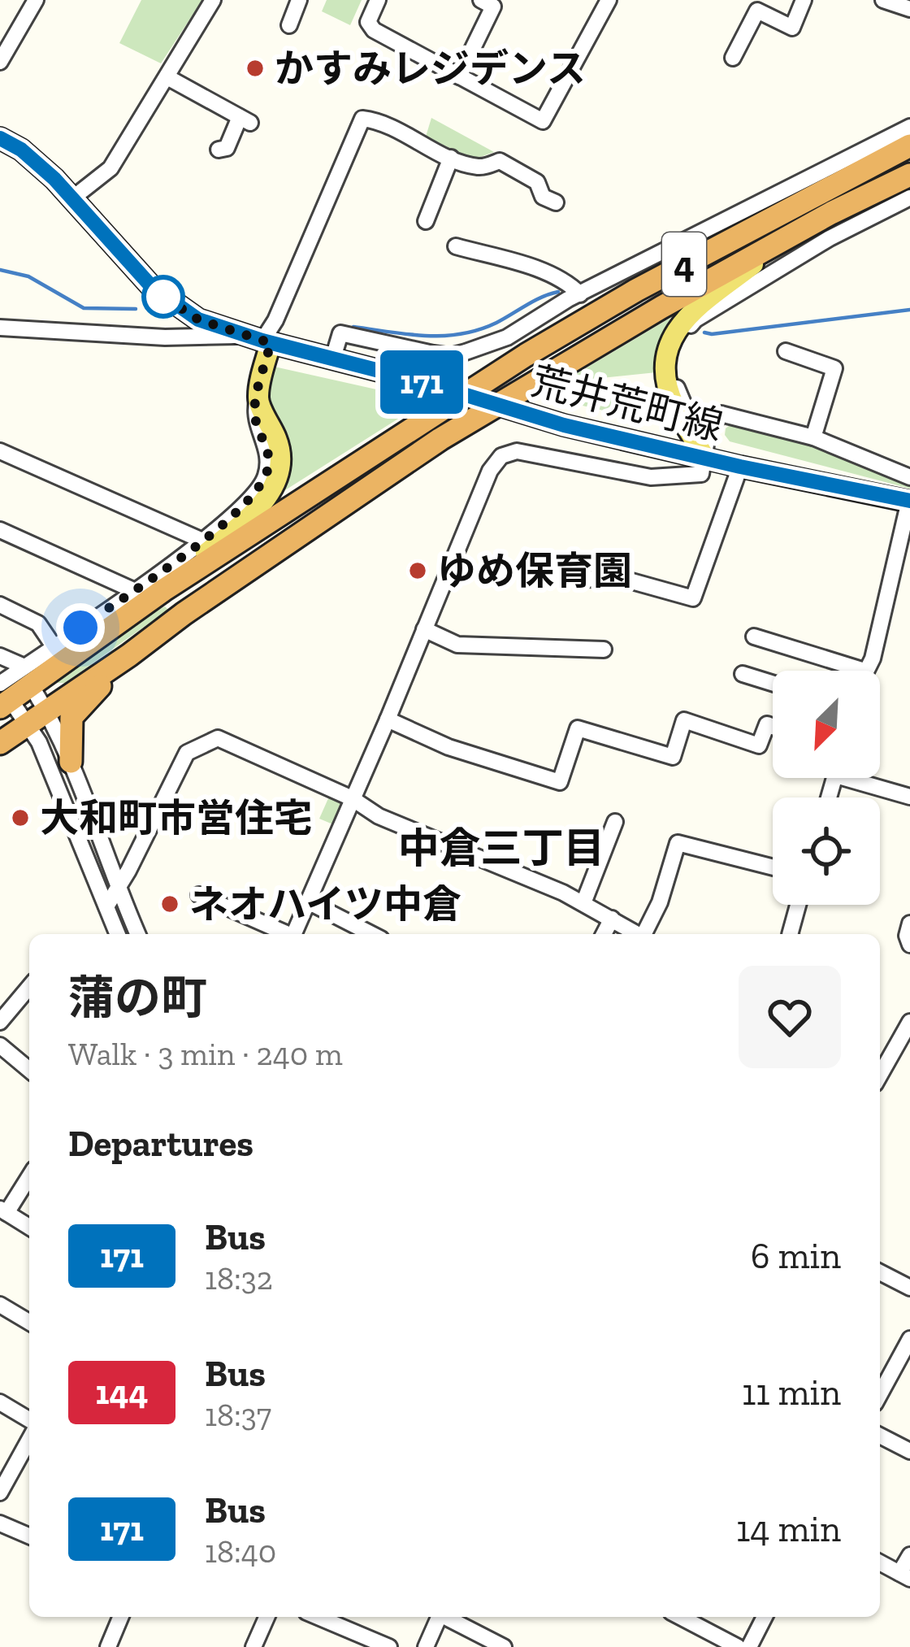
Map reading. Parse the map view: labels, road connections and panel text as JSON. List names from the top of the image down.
{
  "streets": {
    "highway": ["4"],
    "main road": ["荒井荒町線"]
  },
  "crossings": [
    ["4", "荒井荒町線"]
  ],
  "districts": ["中倉三丁目"],
  "places": [
    "かすみレジデンス",
    "ゆめ保育園",
    "大和町市営住宅",
    "ネオハイツ中倉"
  ],
  "lines": ["bus line 171"],
  "north": "bottom left",
  "page": {
    "on_map": "171",
    "heading": [
      ["蒲の町", "Walk · 3 min · 240 m"],
      "Departures"
    ],
    "list": [
      {
        "mark": "171",
        "name": "Bus",
        "note": "18:32",
        "value": "6 min"
      },
      {
        "mark": "144",
        "name": "Bus",
        "note": "18:37",
        "value": "11 min"
      },
      {
        "mark": "171",
        "name": "Bus",
        "note": "18:40",
        "value": "14 min"
      }
    ]
  }
}
